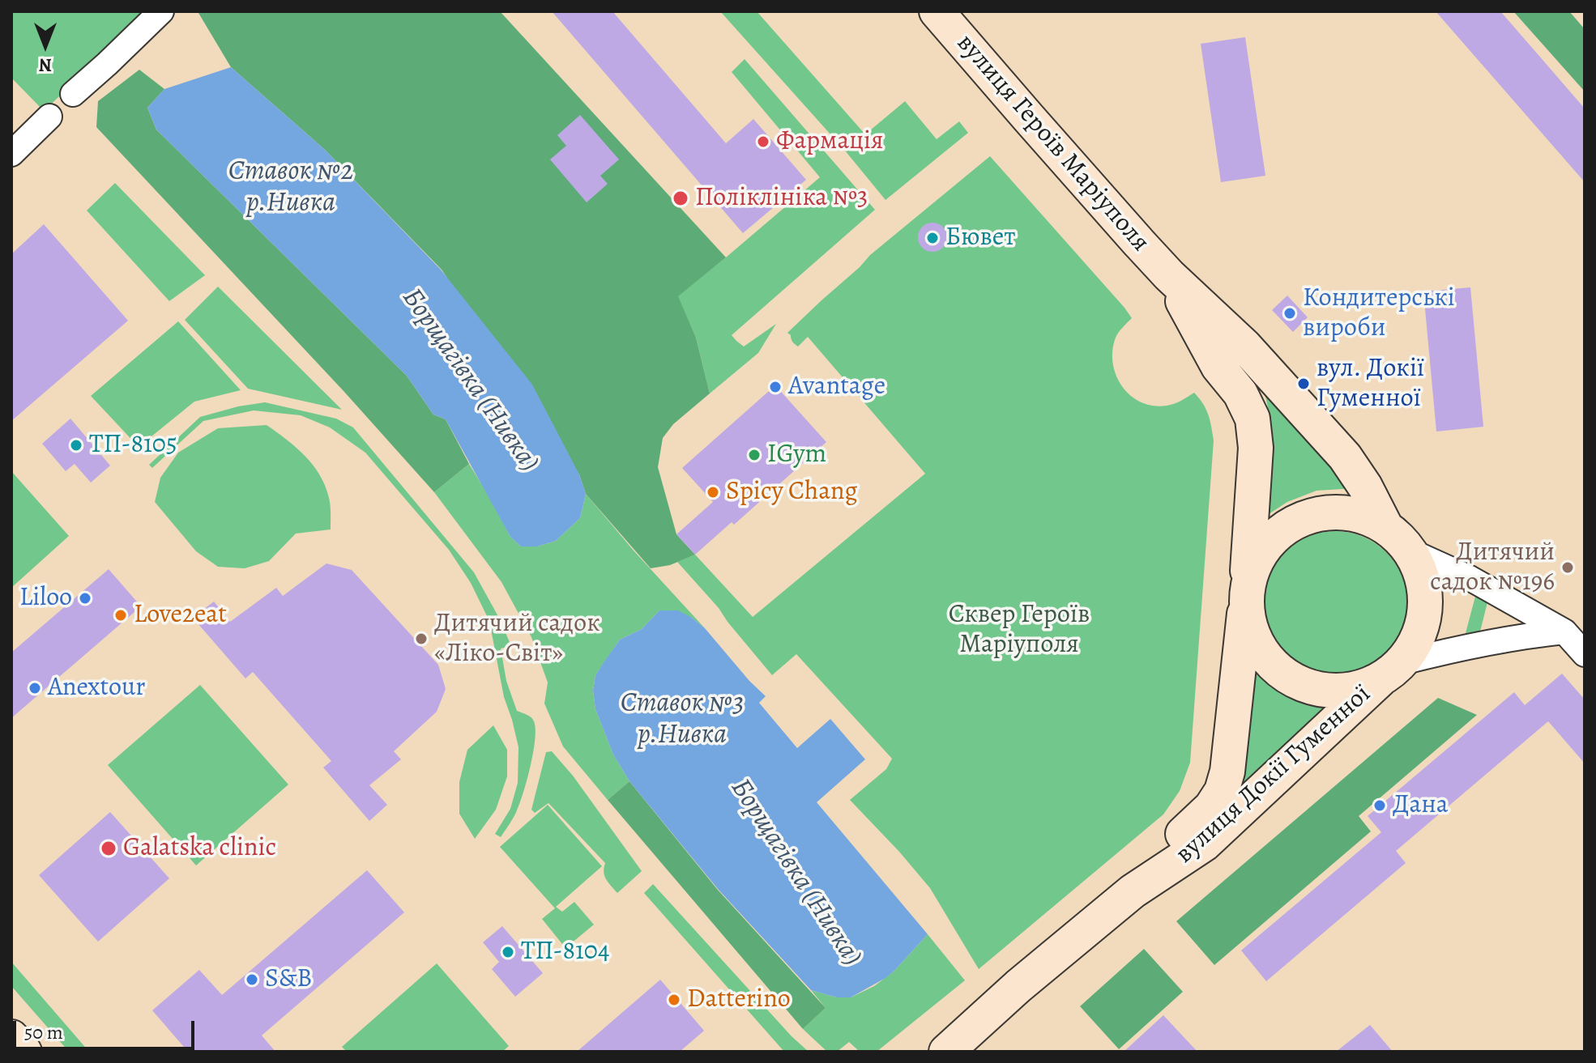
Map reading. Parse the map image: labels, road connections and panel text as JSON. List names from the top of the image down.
{
  "streets": {
    "street": ["вулиця Героїв Маріуполя", "вулиця Докії Гуменної"]
  },
  "crossings": [
    ["вулиця Героїв Маріуполя", "вулиця Докії Гуменної"]
  ],
  "water": ["Ставок №2 р.Нивка", "Борщагівка (Нивка)", "Ставок №3 р.Нивка"],
  "parks": ["Сквер Героїв Маріуполя"],
  "places": [
    "Фармація",
    "Поліклініка №3",
    "Бювет",
    "Кондитерські вироби",
    "вул. Докії Гуменної",
    "Avantage",
    "ТП-8105",
    "IGym",
    "Spicy Chang",
    "Дитячий садок №196",
    "Liloo",
    "Love2eat",
    "Дитячий садок «Ліко-Світ»",
    "Anextour",
    "Дана",
    "Galatska clinic",
    "ТП-8104",
    "S&B",
    "Datterino"
  ],
  "scale_bar": "50 m",
  "north": "bottom"
}
